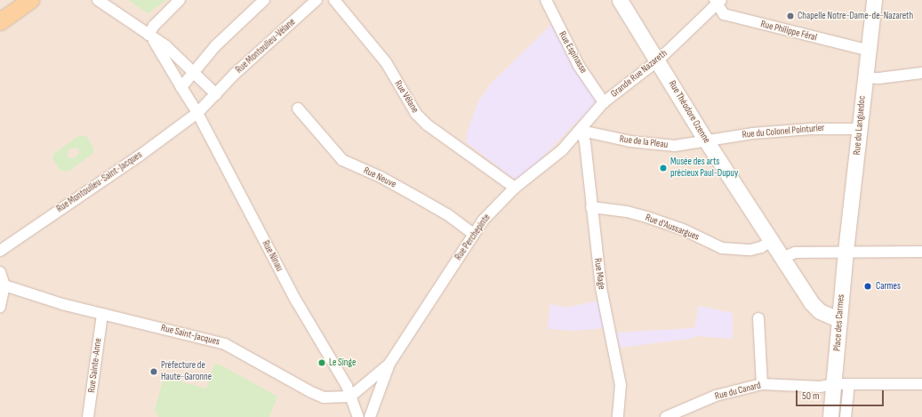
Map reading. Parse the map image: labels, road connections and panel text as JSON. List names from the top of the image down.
{
  "streets": {
    "street": [
      "Rue Philippe Féral",
      "Rue Montoulieu-Vélane",
      "Rue Espinasse",
      "Grande Rue Nazareth",
      "Rue Vélane",
      "Rue Théodore Ozenne",
      "Rue du Languedoc",
      "Rue du Colonel Pointurier",
      "Rue de la Pleau",
      "Rue Neuve",
      "Rue Montoulieu-Saint-Jacques",
      "Rue d'Aussargues",
      "Rue Perchepinte",
      "Rue Ninau",
      "Rue Mage",
      "Place des Carmes",
      "Rue Saint-Jacques",
      "Rue Sainte-Anne",
      "Rue du Canard"
    ]
  },
  "crossings": [
    ["Rue Philippe Féral", "Grande Rue Nazareth"],
    ["Rue Philippe Féral", "Rue du Languedoc"],
    ["Rue Montoulieu-Vélane", "Rue Montoulieu-Saint-Jacques"],
    ["Rue Montoulieu-Vélane", "Rue Ninau"],
    ["Rue Espinasse", "Grande Rue Nazareth"],
    ["Grande Rue Nazareth", "Rue Théodore Ozenne"],
    ["Grande Rue Nazareth", "Rue de la Pleau"],
    ["Grande Rue Nazareth", "Rue Perchepinte"],
    ["Grande Rue Nazareth", "Rue Mage"],
    ["Rue Vélane", "Rue Perchepinte"],
    ["Rue Théodore Ozenne", "Rue du Colonel Pointurier"],
    ["Rue Théodore Ozenne", "Rue de la Pleau"],
    ["Rue Théodore Ozenne", "Rue d'Aussargues"],
    ["Rue Théodore Ozenne", "Place des Carmes"],
    ["Rue du Languedoc", "Rue du Colonel Pointurier"],
    ["Rue du Languedoc", "Place des Carmes"],
    ["Rue du Colonel Pointurier", "Rue de la Pleau"],
    ["Rue de la Pleau", "Rue Mage"],
    ["Rue Neuve", "Rue Perchepinte"],
    ["Rue Montoulieu-Saint-Jacques", "Rue Ninau"],
    ["Rue d'Aussargues", "Rue Mage"],
    ["Rue Ninau", "Rue Saint-Jacques"],
    ["Place des Carmes", "Rue du Canard"],
    ["Rue Saint-Jacques", "Rue Sainte-Anne"]
  ],
  "places": [
    "Chapelle Notre-Dame-de-Nazareth",
    "Musée des arts précieux Paul-Dupuy",
    "Carmes",
    "Le Singe",
    "Préfecture de Haute-Garonne"
  ],
  "scale_bar": "50 m"
}
